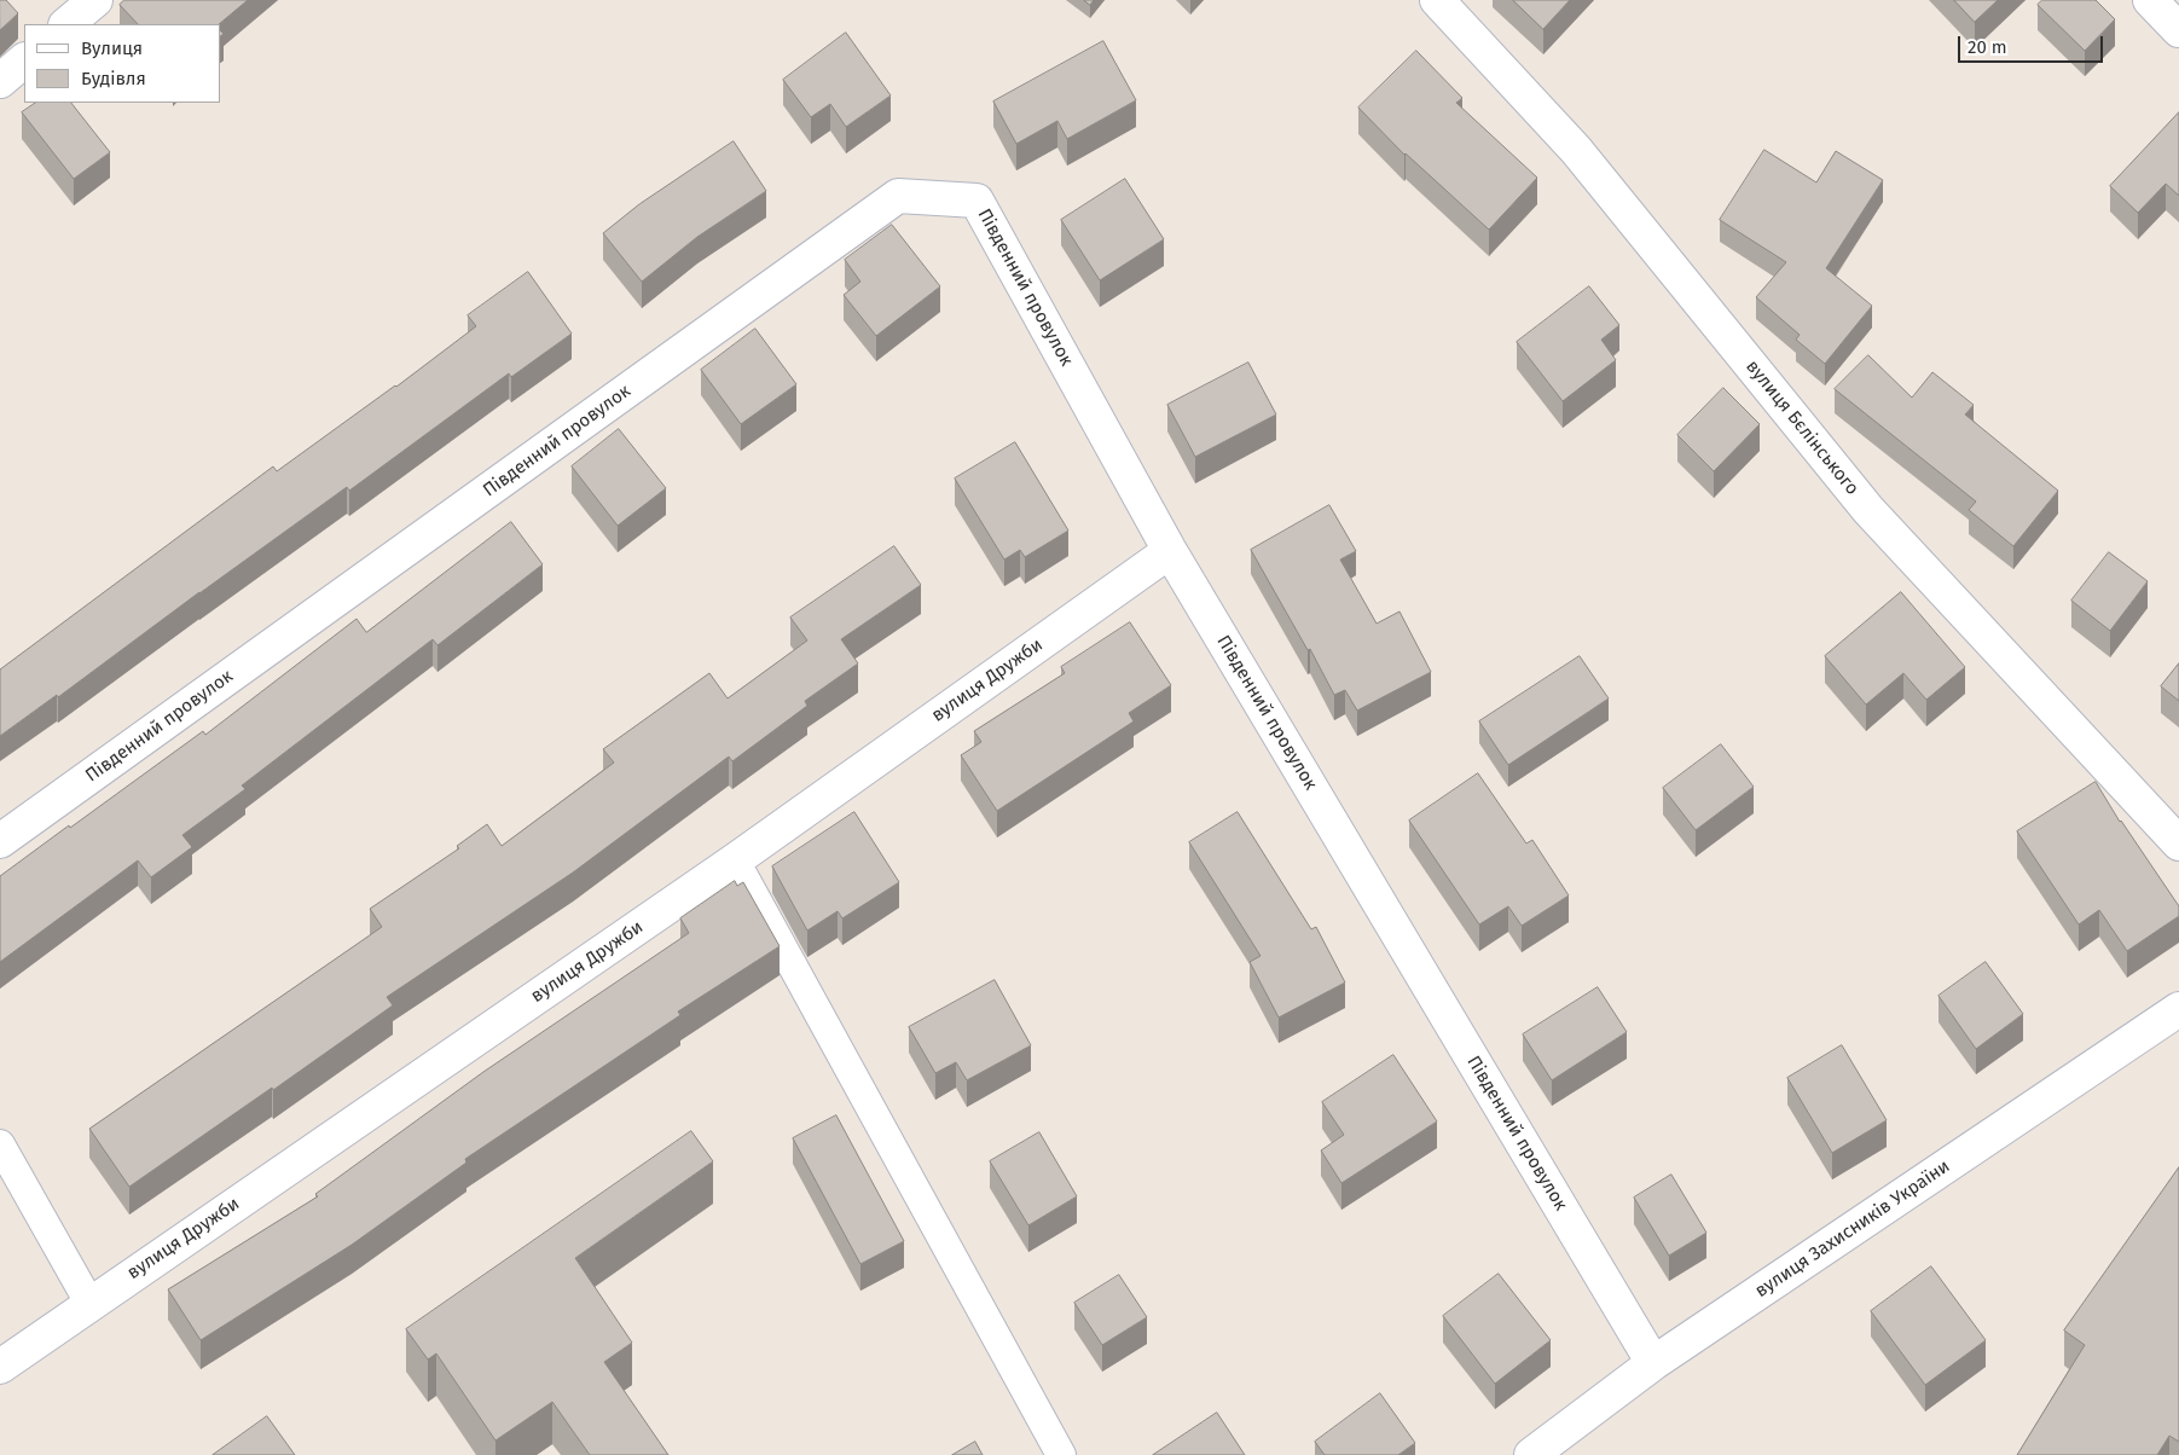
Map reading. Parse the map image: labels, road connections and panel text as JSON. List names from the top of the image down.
{
  "streets": {
    "street": [
      "Південний провулок",
      "вулиця Бєлінського",
      "вулиця Дружби",
      "вулиця Захисників України"
    ]
  },
  "crossings": [
    ["Південний провулок", "вулиця Дружби"],
    ["Південний провулок", "вулиця Захисників України"]
  ],
  "legend": ["Вулиця", "Будівля"],
  "scale_bar": "20 m"
}
